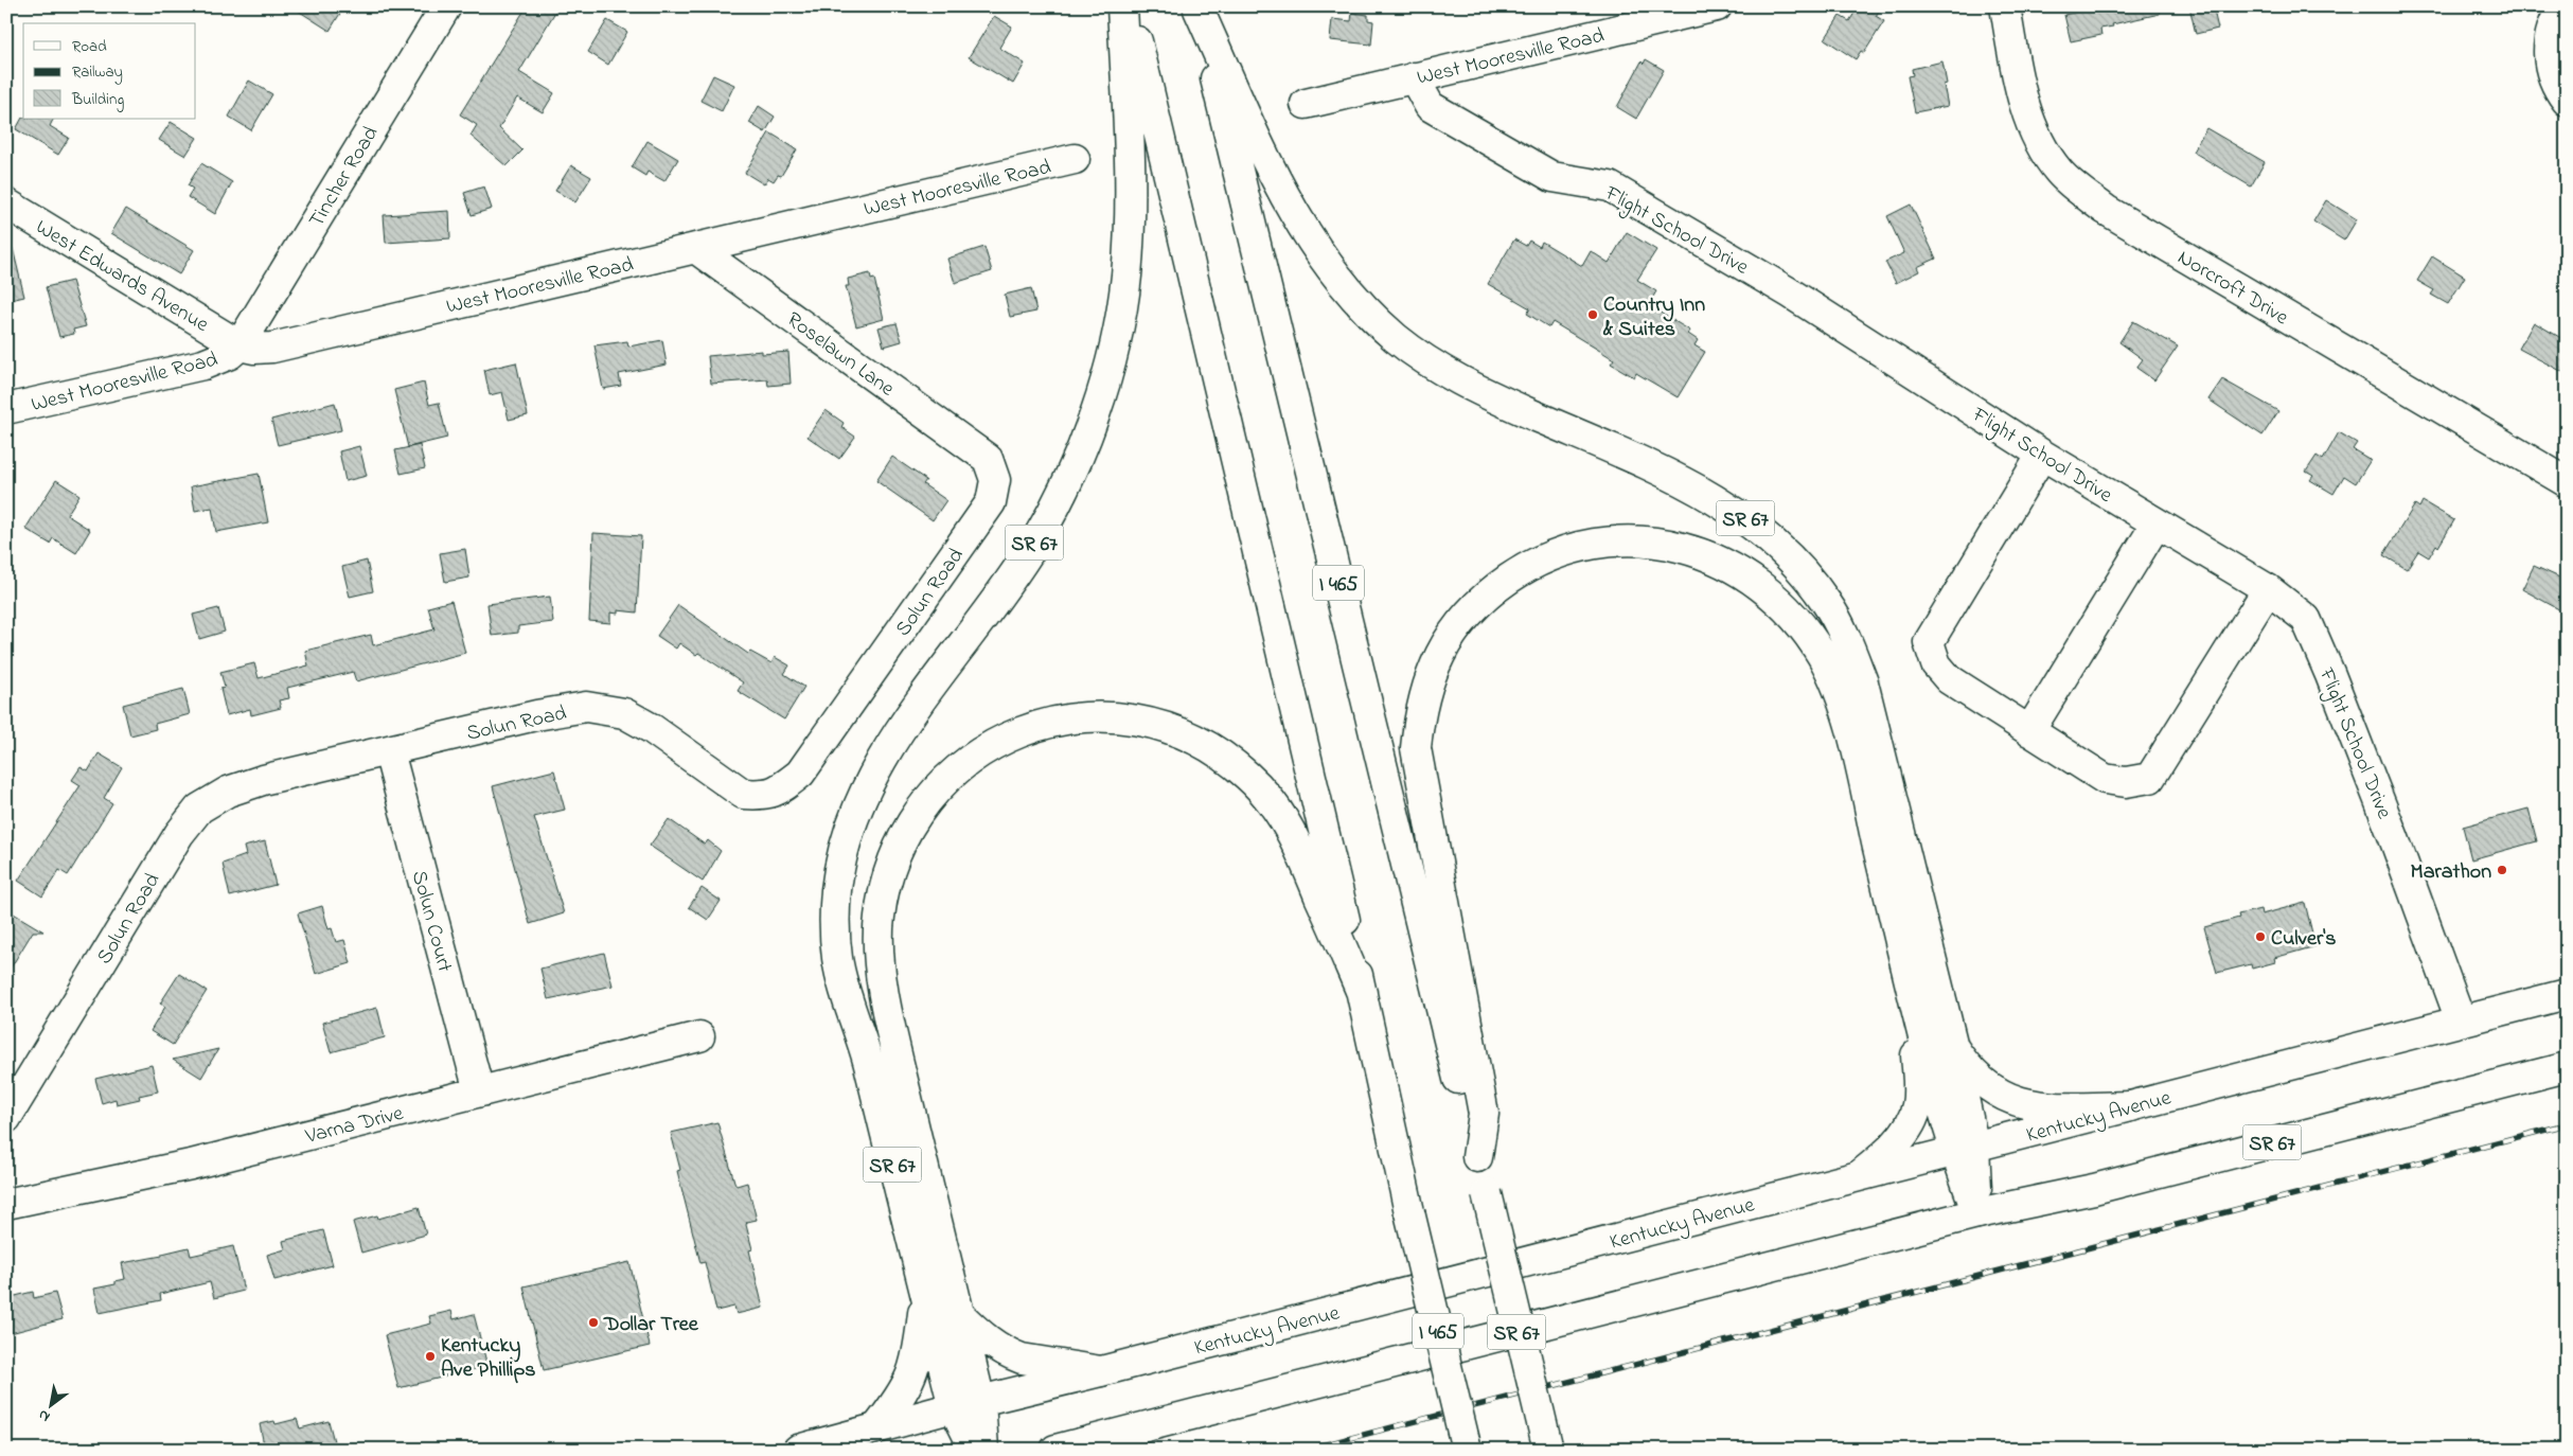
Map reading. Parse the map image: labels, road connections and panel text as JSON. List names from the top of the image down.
{
  "streets": {
    "main road": [
      "West Mooresville Road",
      "Tincher Road",
      "Flight School Drive",
      "West Edwards Avenue",
      "Norcroft Drive",
      "Roselawn Lane",
      "SR 67",
      "I 465",
      "Solun Road",
      "Solun Court",
      "Kentucky Avenue",
      "Varna Drive"
    ]
  },
  "crossings": [
    ["West Mooresville Road", "Tincher Road"],
    ["West Mooresville Road", "Flight School Drive"],
    ["West Mooresville Road", "West Edwards Avenue"],
    ["West Mooresville Road", "Roselawn Lane"],
    ["Tincher Road", "West Edwards Avenue"],
    ["Flight School Drive", "Kentucky Avenue"],
    ["Roselawn Lane", "Solun Road"],
    ["SR 67", "I 465"],
    ["SR 67", "Kentucky Avenue"],
    ["Solun Road", "Solun Court"],
    ["Solun Court", "Varna Drive"]
  ],
  "places": [
    "Country Inn & Suites",
    "Marathon",
    "Culver's",
    "Dollar Tree",
    "Kentucky Ave Phillips"
  ],
  "legend": ["Road", "Railway", "Building"],
  "north": "bottom left"
}
